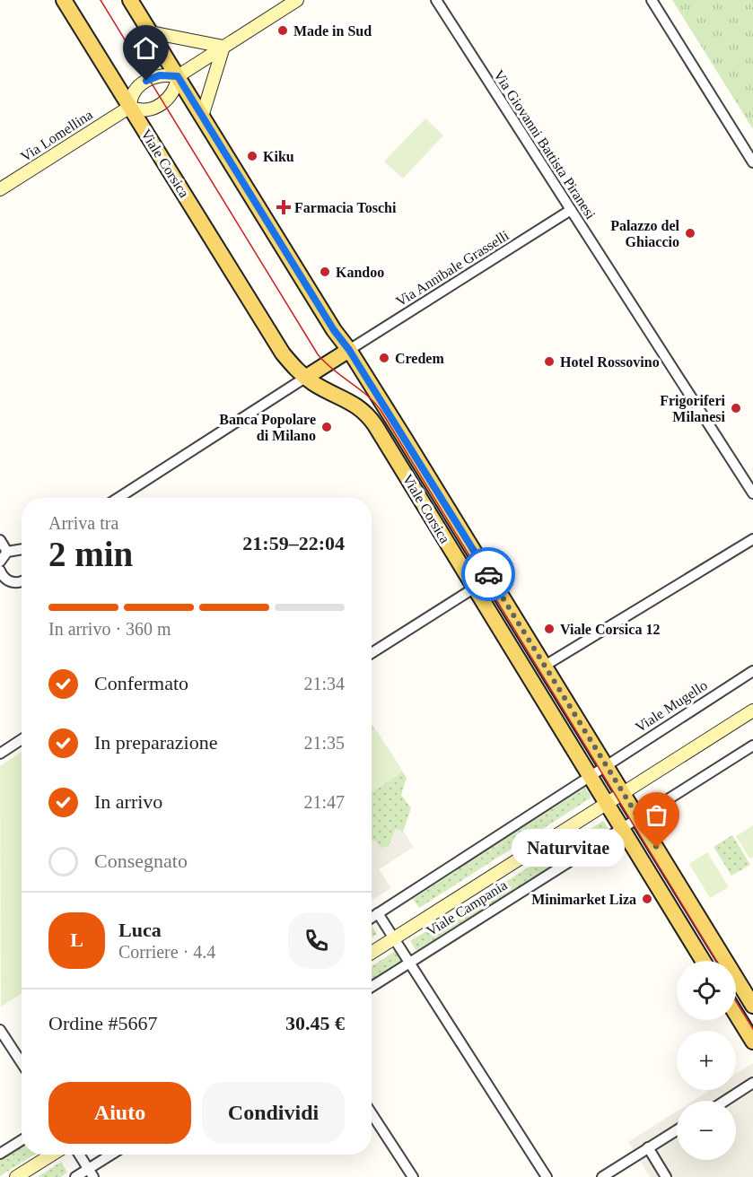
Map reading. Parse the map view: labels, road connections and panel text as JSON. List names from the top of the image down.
{
  "streets": {
    "main road": ["Viale Corsica"],
    "street": [
      "Via Lomellina",
      "Via Giovanni Battista Piranesi",
      "Via Annibale Grasselli",
      "Viale Mugello",
      "Viale Campania"
    ]
  },
  "crossings": [
    ["Via Lomellina", "Viale Corsica"],
    ["Via Giovanni Battista Piranesi", "Via Annibale Grasselli"],
    ["Viale Corsica", "Via Annibale Grasselli"],
    ["Viale Corsica", "Viale Mugello"],
    ["Viale Corsica", "Viale Campania"]
  ],
  "places": {
    "other": [
      "Made in Sud",
      "Kiku",
      "Palazzo del Ghiaccio",
      "Kandoo",
      "Credem",
      "Hotel Rossovino",
      "Frigoriferi Milanesi",
      "Banca Popolare di Milano",
      "Viale Corsica 12",
      "Naturvitae",
      "Minimarket Liza"
    ],
    "health": ["Farmacia Toschi"]
  },
  "page": {
    "heading": ["2 min", "Arriva tra", "21:59–22:04"],
    "panel": [
      "Luca",
      "Corriere · 4.4",
      "Ordine #5667",
      "30.45 €"
    ],
    "bar": "In arrivo · 360 m",
    "list": [
      ["Confermato", "21:34"],
      ["In preparazione", "21:35"],
      ["In arrivo", "21:47"],
      "Consegnato"
    ],
    "bubble": "Naturvitae",
    "round": "L",
    "map_buttons": ["+", "−"],
    "buttons": ["Aiuto", "Condividi"]
  }
}
